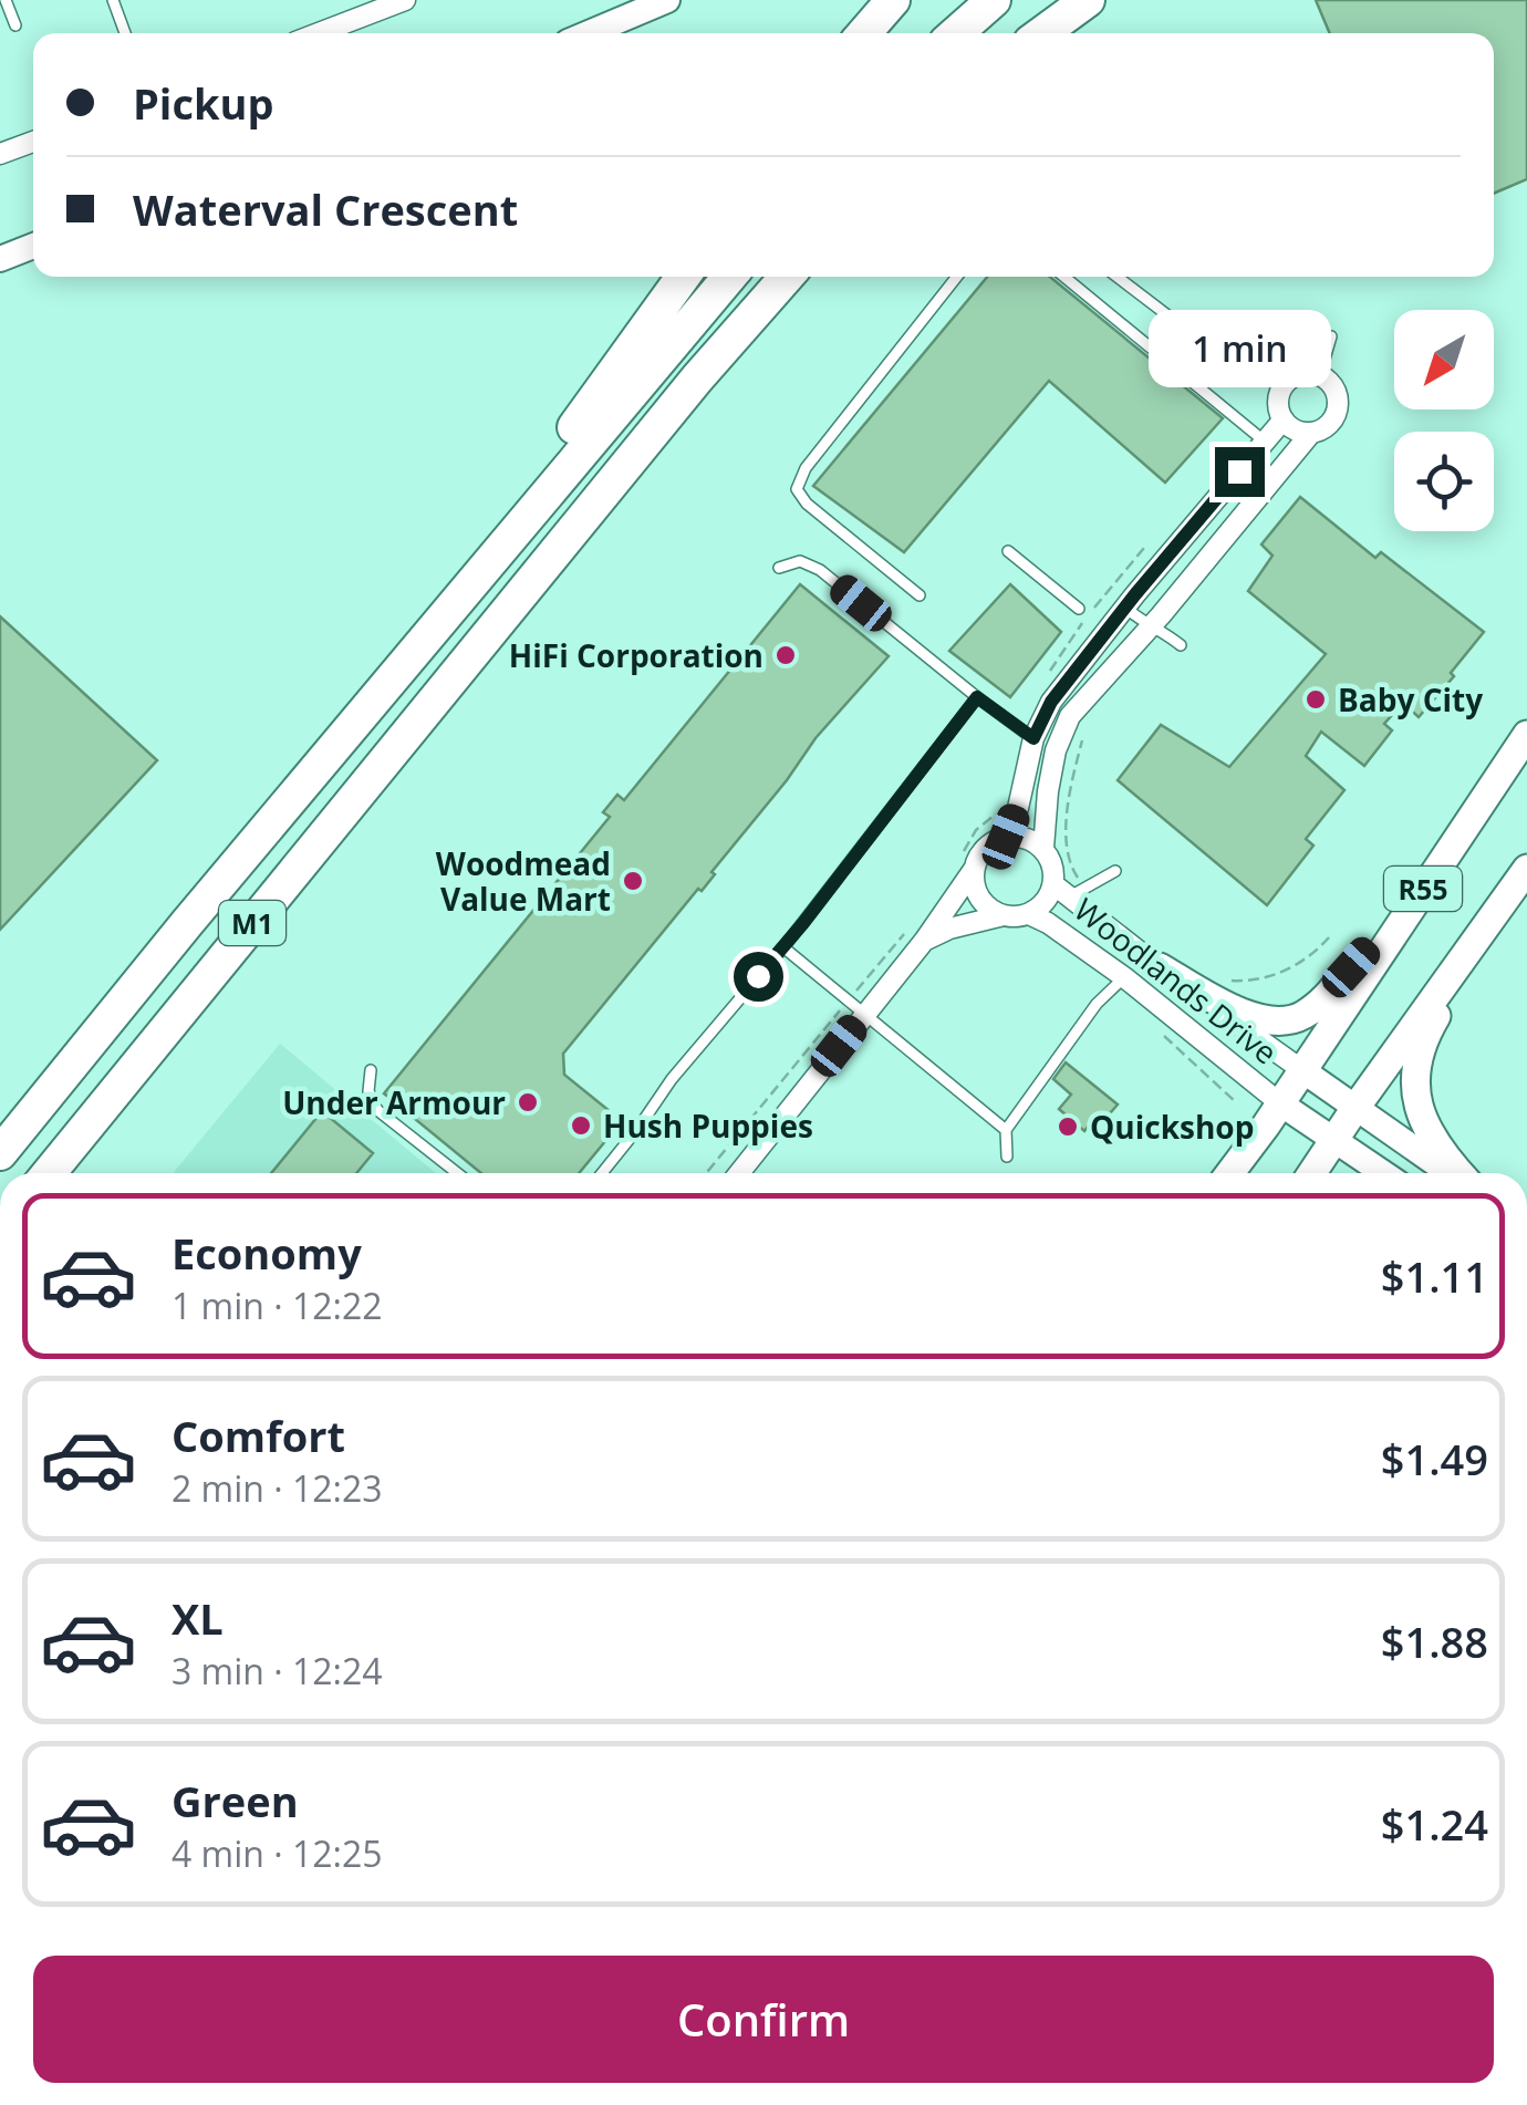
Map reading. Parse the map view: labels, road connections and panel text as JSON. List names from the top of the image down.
{
  "streets": {
    "highway": ["M1"],
    "main road": ["R55"],
    "street": ["Woodlands Drive"]
  },
  "crossings": [
    ["R55", "Woodlands Drive"]
  ],
  "places": [
    "HiFi Corporation",
    "Baby City",
    "Woodmead Value Mart",
    "Under Armour",
    "Hush Puppies",
    "Quickshop"
  ],
  "north": "bottom left",
  "page": {
    "banner": ["Pickup", "Waterval Crescent"],
    "bubble": "1 min",
    "list": [
      {
        "name": "Economy",
        "note": "1 min · 12:22",
        "value": "$1.11"
      },
      {
        "name": "Comfort",
        "note": "2 min · 12:23",
        "value": "$1.49"
      },
      {
        "name": "XL",
        "note": "3 min · 12:24",
        "value": "$1.88"
      },
      {
        "name": "Green",
        "note": "4 min · 12:25",
        "value": "$1.24"
      }
    ],
    "buttons": "Confirm"
  }
}
